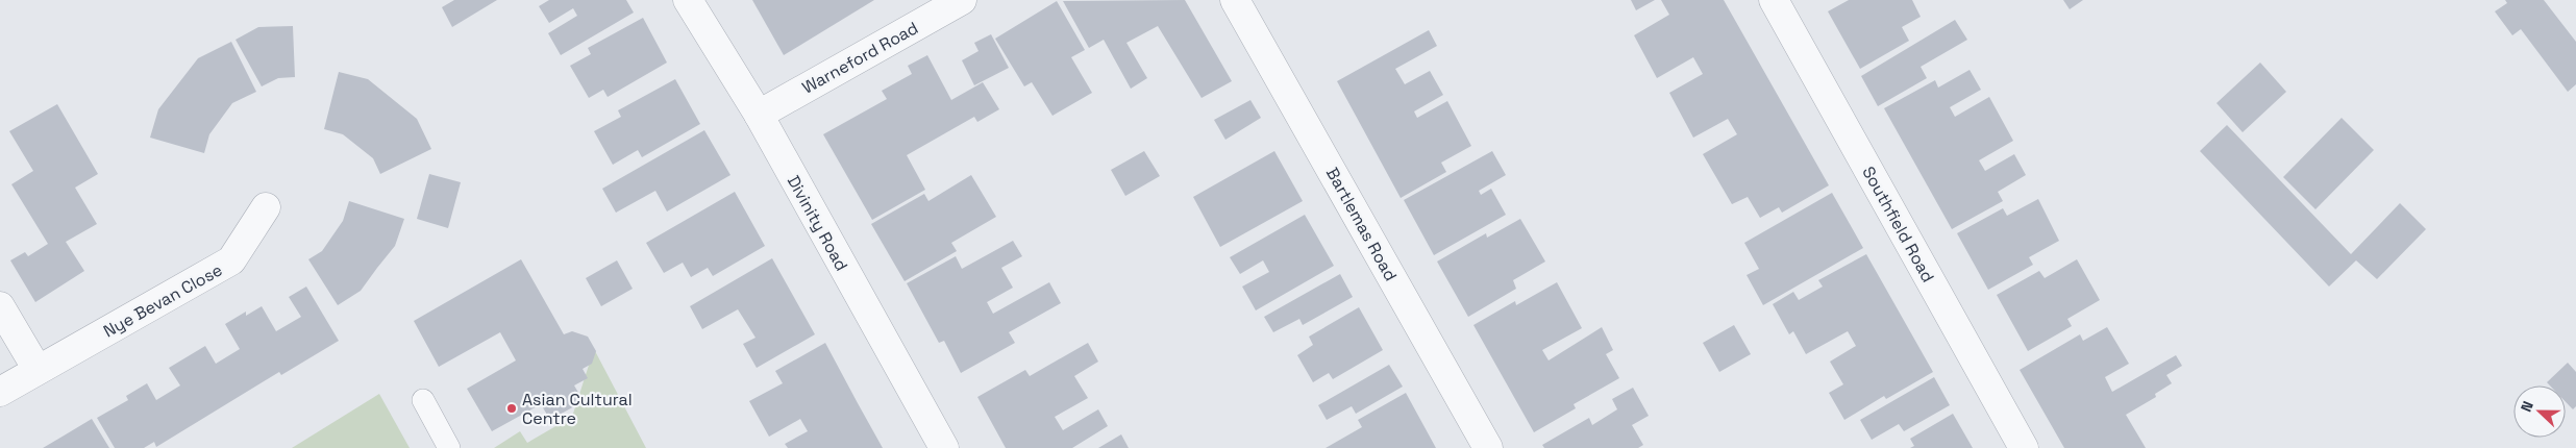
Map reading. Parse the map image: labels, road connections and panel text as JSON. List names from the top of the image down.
{
  "streets": {
    "street": [
      "Warneford Road",
      "Divinity Road",
      "Bartlemas Road",
      "Southfield Road",
      "Nye Bevan Close"
    ]
  },
  "crossings": [
    ["Warneford Road", "Divinity Road"]
  ],
  "places": ["Asian Cultural Centre"],
  "north": "left"
}
